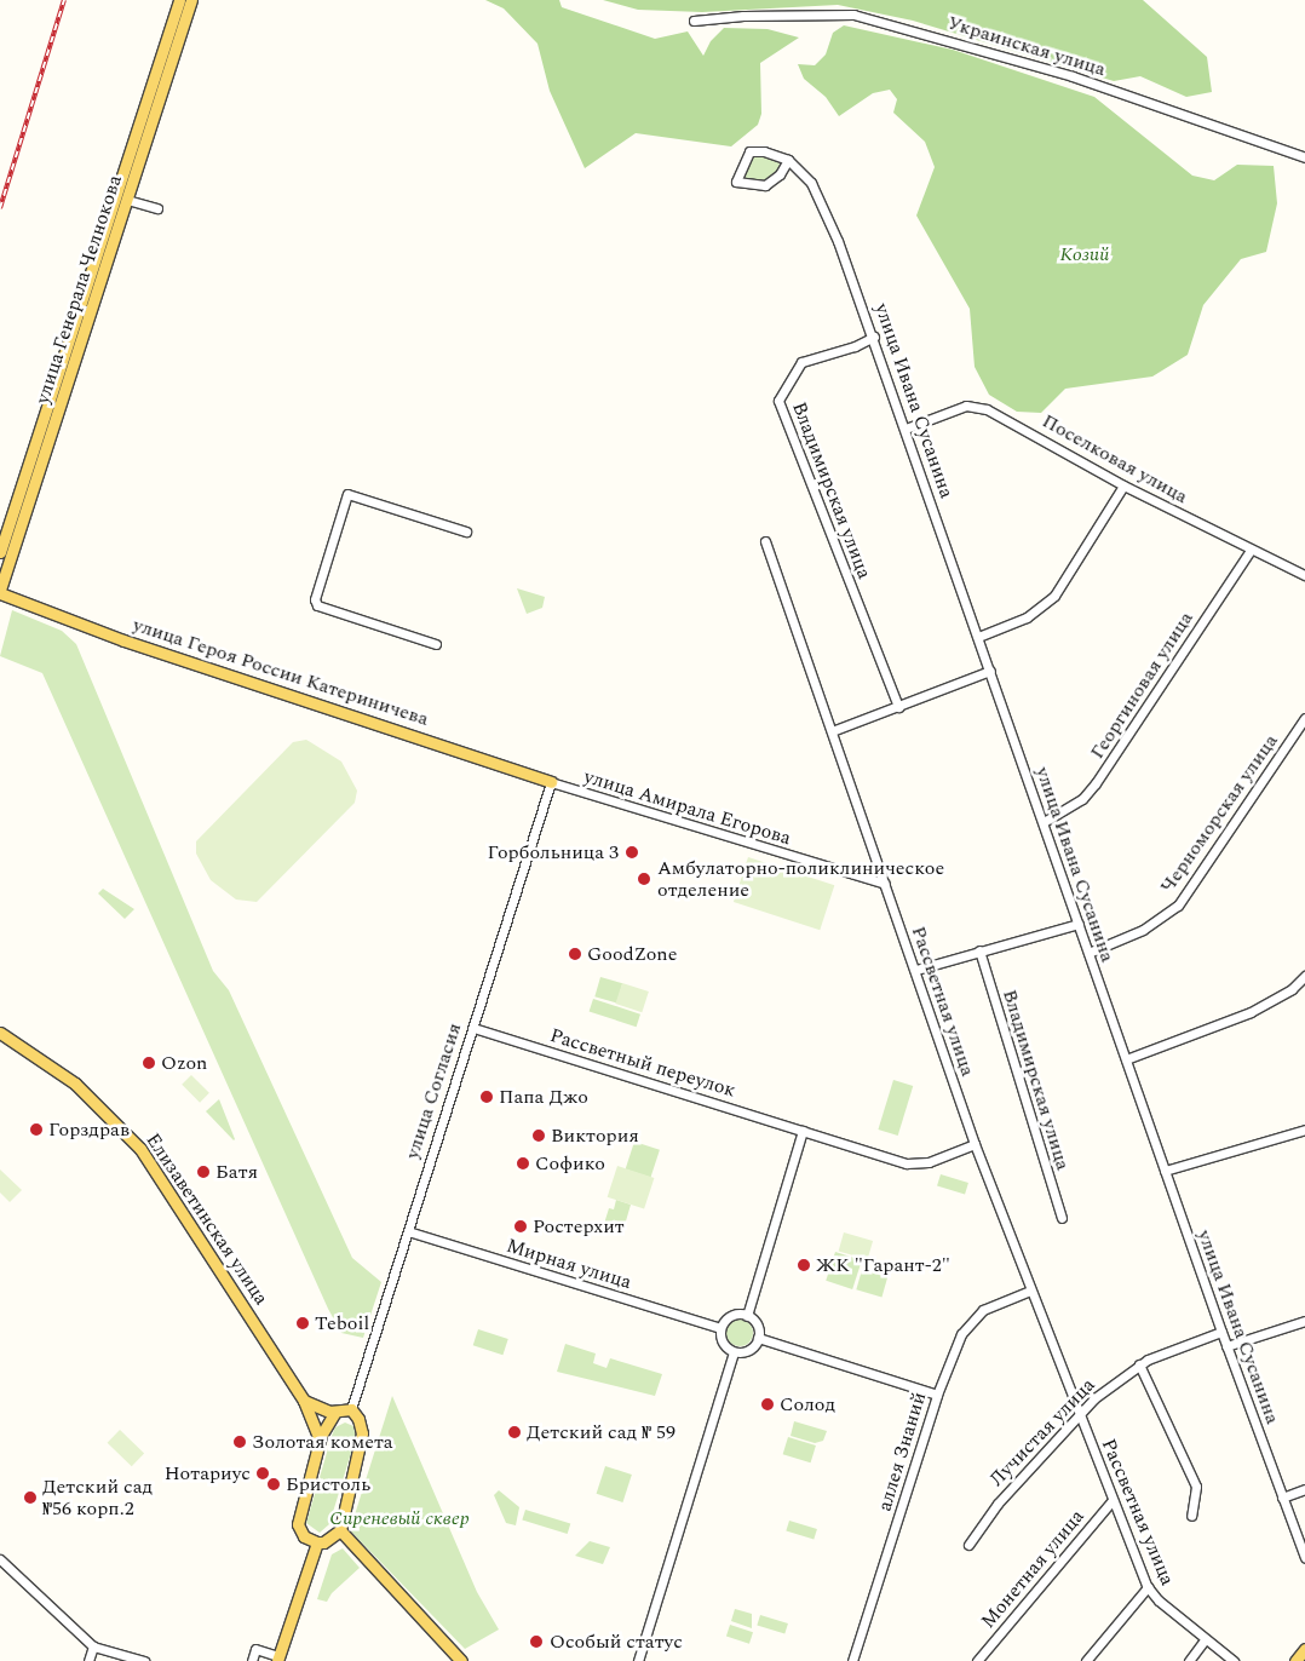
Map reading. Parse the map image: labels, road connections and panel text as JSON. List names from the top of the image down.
{
  "streets": {
    "main road": ["улица Генерала Челнокова", "улица Героя России Катериничева", "Елизаветинская улица"],
    "street": [
      "Украинская улица",
      "улица Ивана Сусанина",
      "Поселковая улица",
      "Владимирская улица",
      "Георгиновая улица",
      "улица Амирала Егорова",
      "Черноморская улица",
      "Рассветная улица",
      "Рассветный переулок",
      "улица Согласия",
      "Мирная улица",
      "Лучистая улица",
      "аллея Знаний",
      "Монетная улица"
    ]
  },
  "crossings": [
    ["улица Генерала Челнокова", "улица Героя России Катериничева"],
    ["улица Ивана Сусанина", "Поселковая улица"],
    ["улица Ивана Сусанина", "Владимирская улица"],
    ["улица Ивана Сусанина", "Георгиновая улица"],
    ["улица Ивана Сусанина", "Черноморская улица"],
    ["улица Ивана Сусанина", "Лучистая улица"],
    ["Поселковая улица", "Георгиновая улица"],
    ["улица Героя России Катериничева", "улица Амирала Егорова"],
    ["улица Героя России Катериничева", "улица Согласия"],
    ["улица Амирала Егорова", "Рассветная улица"],
    ["улица Амирала Егорова", "улица Согласия"],
    ["Рассветная улица", "Рассветный переулок"],
    ["Рассветная улица", "Лучистая улица"],
    ["Рассветная улица", "аллея Знаний"],
    ["Рассветная улица", "Монетная улица"],
    ["Рассветный переулок", "улица Согласия"],
    ["улица Согласия", "Мирная улица"]
  ],
  "parks": ["Козий", "Сиреневый сквер"],
  "places": [
    "Горбольница 3",
    "Амбулаторно-поликлиническое отделение",
    "GoodZone",
    "Ozon",
    "Папа Джо",
    "Горздрав",
    "Виктория",
    "Софико",
    "Батя",
    "Ростерхит",
    "ЖК \"Гарант-2\"",
    "Teboil",
    "Солод",
    "Детский сад № 59",
    "Золотая комета",
    "Нотариус",
    "Бристоль",
    "Детский сад №56 корп.2",
    "Особый статус"
  ]
}
